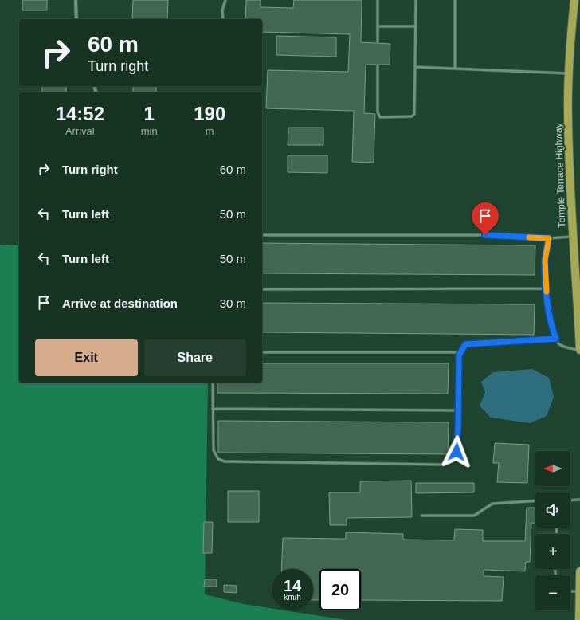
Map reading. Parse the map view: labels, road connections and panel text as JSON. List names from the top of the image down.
{
  "streets": {
    "main road": ["Temple Terrace Highway"]
  },
  "north": "left",
  "page": {
    "turn": ["60 m", "Turn right"],
    "eta": [
      "14:52",
      "Arrival",
      "1",
      "min",
      "190",
      "m"
    ],
    "list": [
      {
        "name": "Turn right",
        "value": "60 m"
      },
      {
        "name": "Turn left",
        "value": "50 m"
      },
      {
        "name": "Turn left",
        "value": "50 m"
      },
      {
        "name": "Arrive at destination",
        "value": "30 m"
      }
    ],
    "buttons": ["Exit", "Share"],
    "map_buttons": ["+", "−"],
    "speed": "14 km/h",
    "limit": "20"
  }
}
